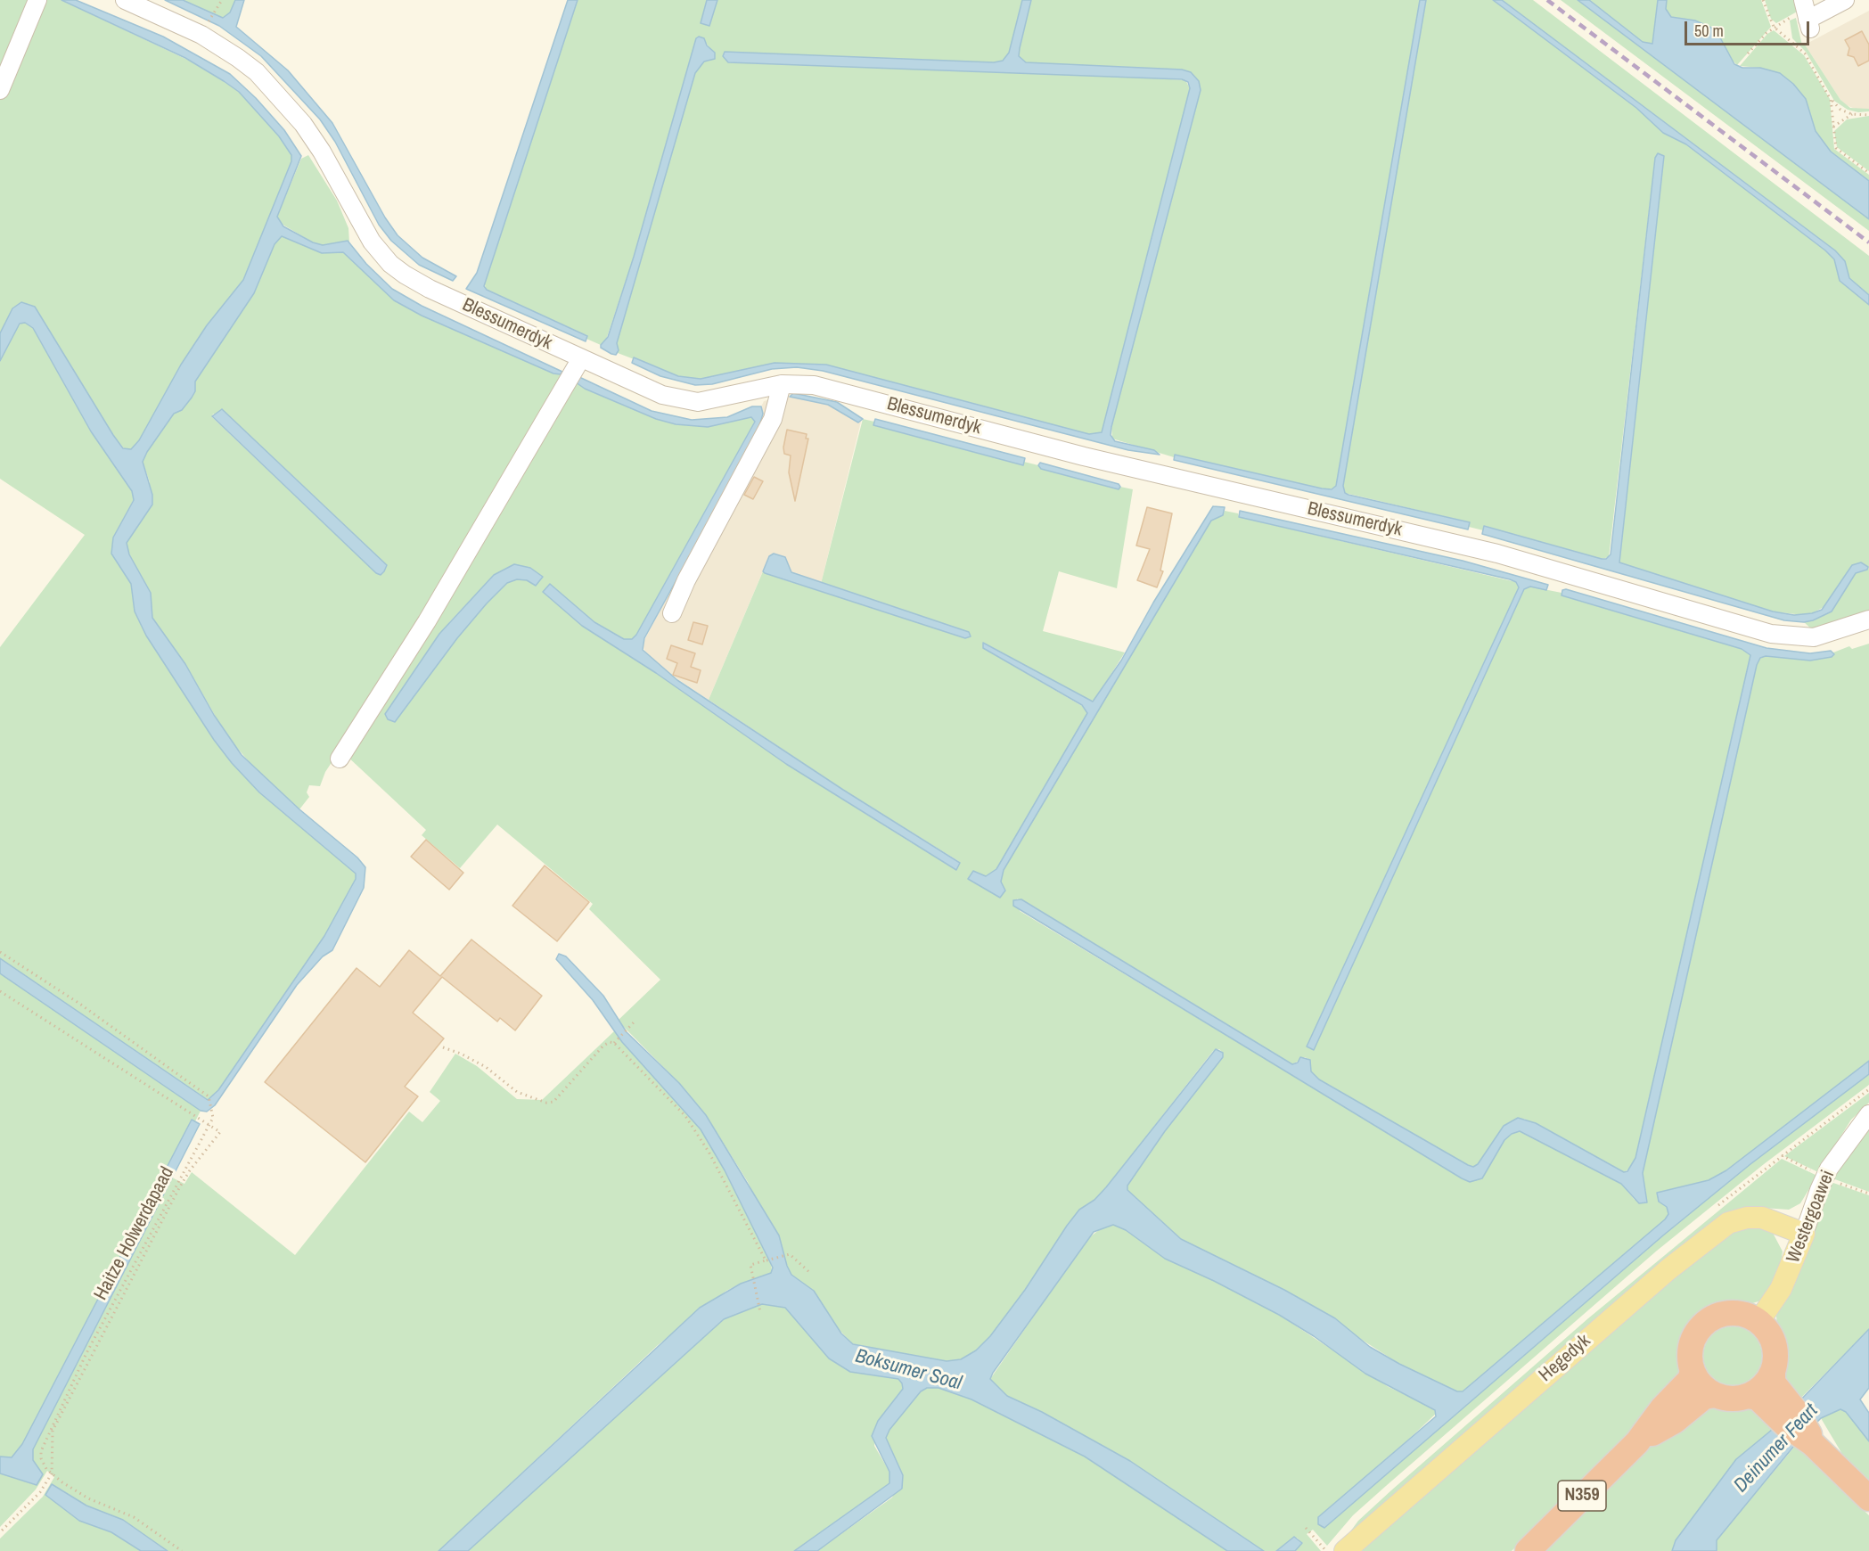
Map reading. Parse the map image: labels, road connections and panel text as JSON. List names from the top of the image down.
{
  "streets": {
    "highway": ["N359"],
    "main road": ["Westergoawei", "Hegedyk"],
    "street": ["Blessumerdyk"],
    "path": ["Haitze Holwerdapaad"]
  },
  "crossings": [
    ["Westergoawei", "Hegedyk"],
    ["Westergoawei", "N359"]
  ],
  "water": ["Boksumer Soal", "Deinumer Feart"],
  "scale_bar": "50 m"
}
